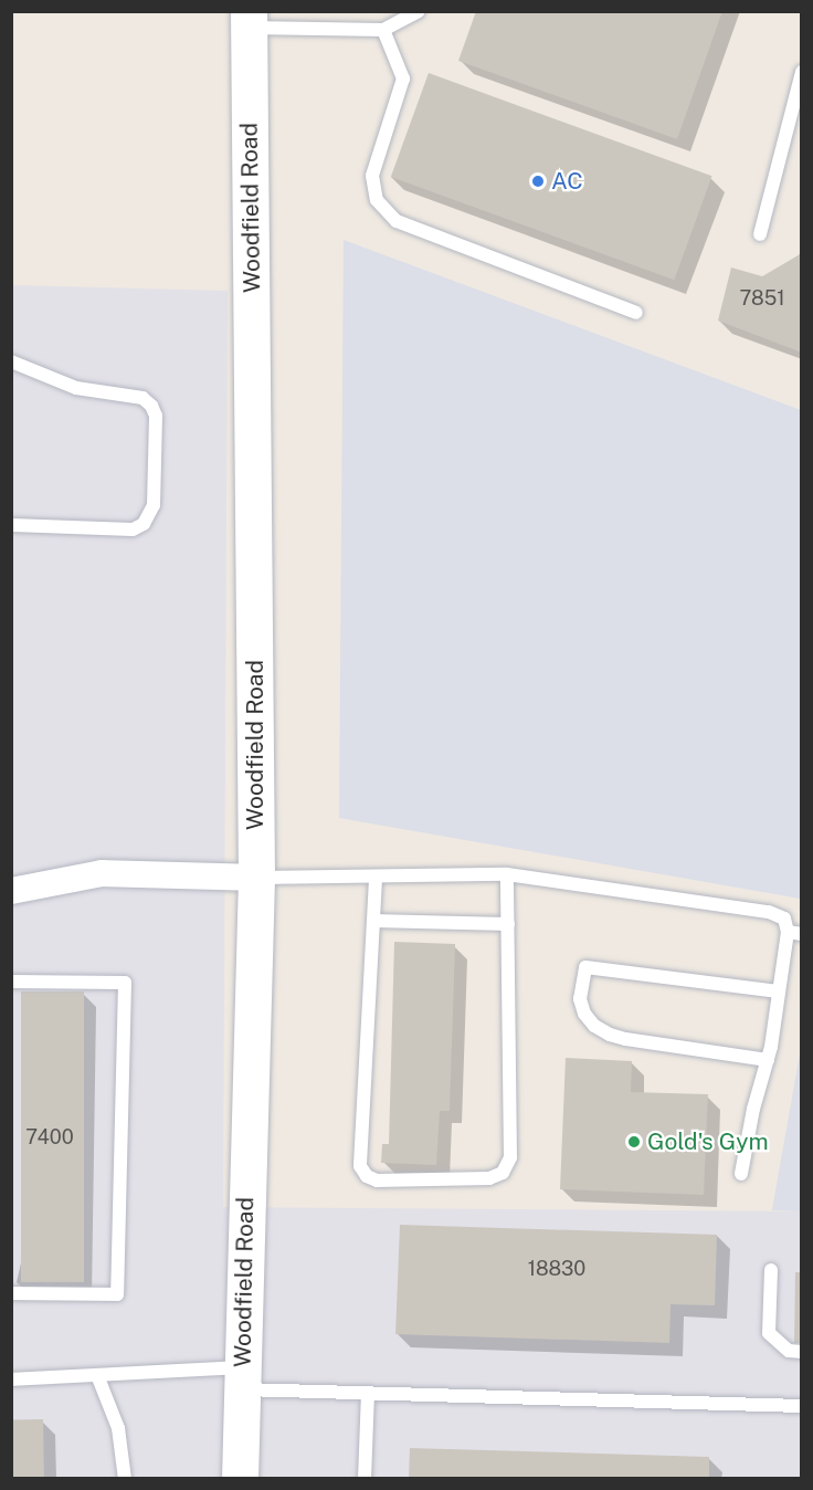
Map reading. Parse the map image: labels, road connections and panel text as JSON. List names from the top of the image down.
{
  "streets": {
    "main road": ["Woodfield Road"]
  },
  "places": ["AC", "Gold's Gym"],
  "house_numbers": ["7851", "7400", "18830"]
}
